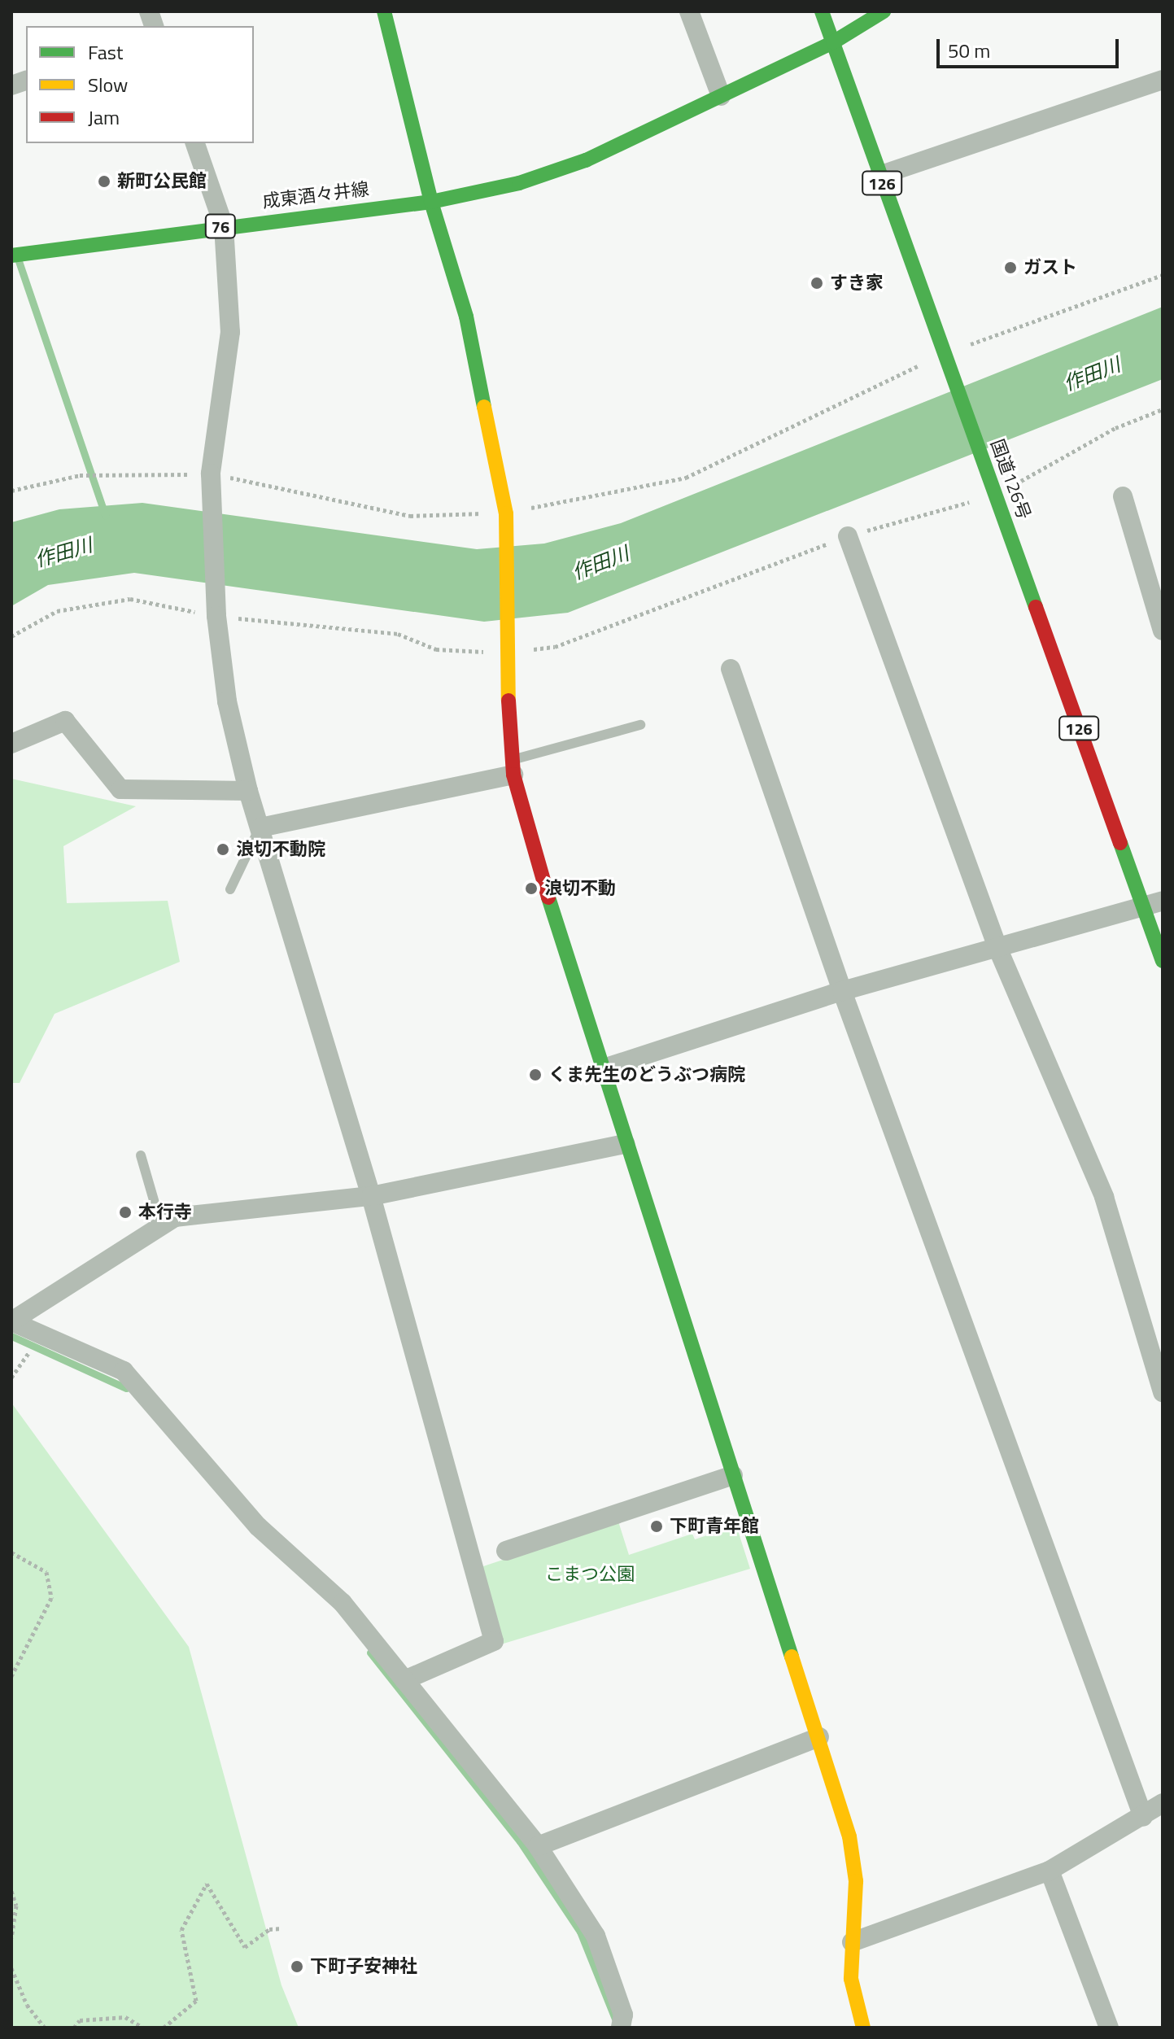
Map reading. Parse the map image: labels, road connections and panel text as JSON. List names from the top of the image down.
{
  "streets": {
    "main road": [
      "126",
      "成東酒々井線",
      "76",
      "国道126号"
    ]
  },
  "crossings": [
    ["成東酒々井線", "国道126号"]
  ],
  "water": ["作田川"],
  "parks": ["こまつ公園"],
  "places": [
    "新町公民館",
    "ガスト",
    "すき家",
    "浪切不動院",
    "浪切不動",
    "くま先生のどうぶつ病院",
    "本行寺",
    "下町青年館",
    "下町子安神社"
  ],
  "legend": ["Fast", "Slow", "Jam"],
  "scale_bar": "50 m"
}
